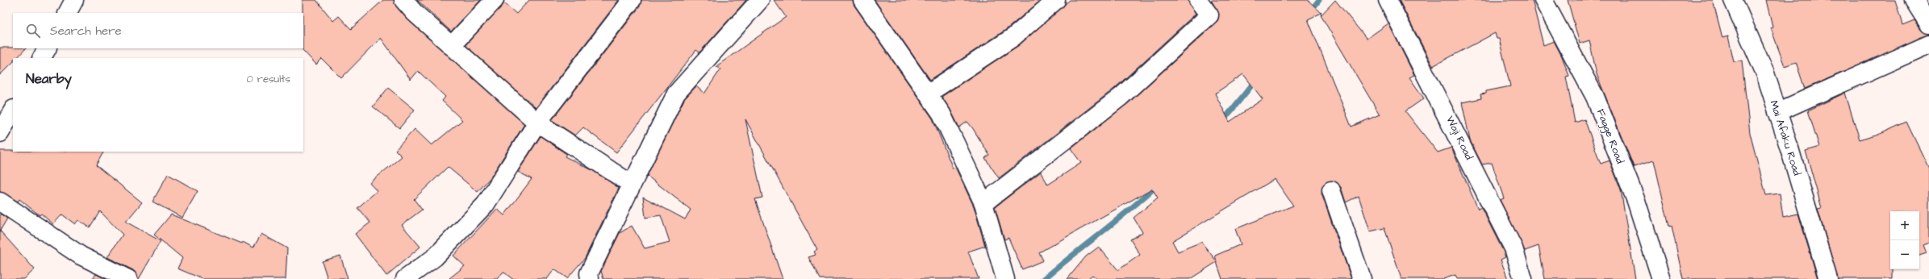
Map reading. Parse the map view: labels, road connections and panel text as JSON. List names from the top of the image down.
{
  "streets": {
    "street": ["Fagge Road", "Waji Road", "Mai Afaku Road"]
  },
  "page": {
    "search": "Search here",
    "heading": ["Nearby", "0 results"],
    "map_buttons": ["+", "−"]
  }
}
